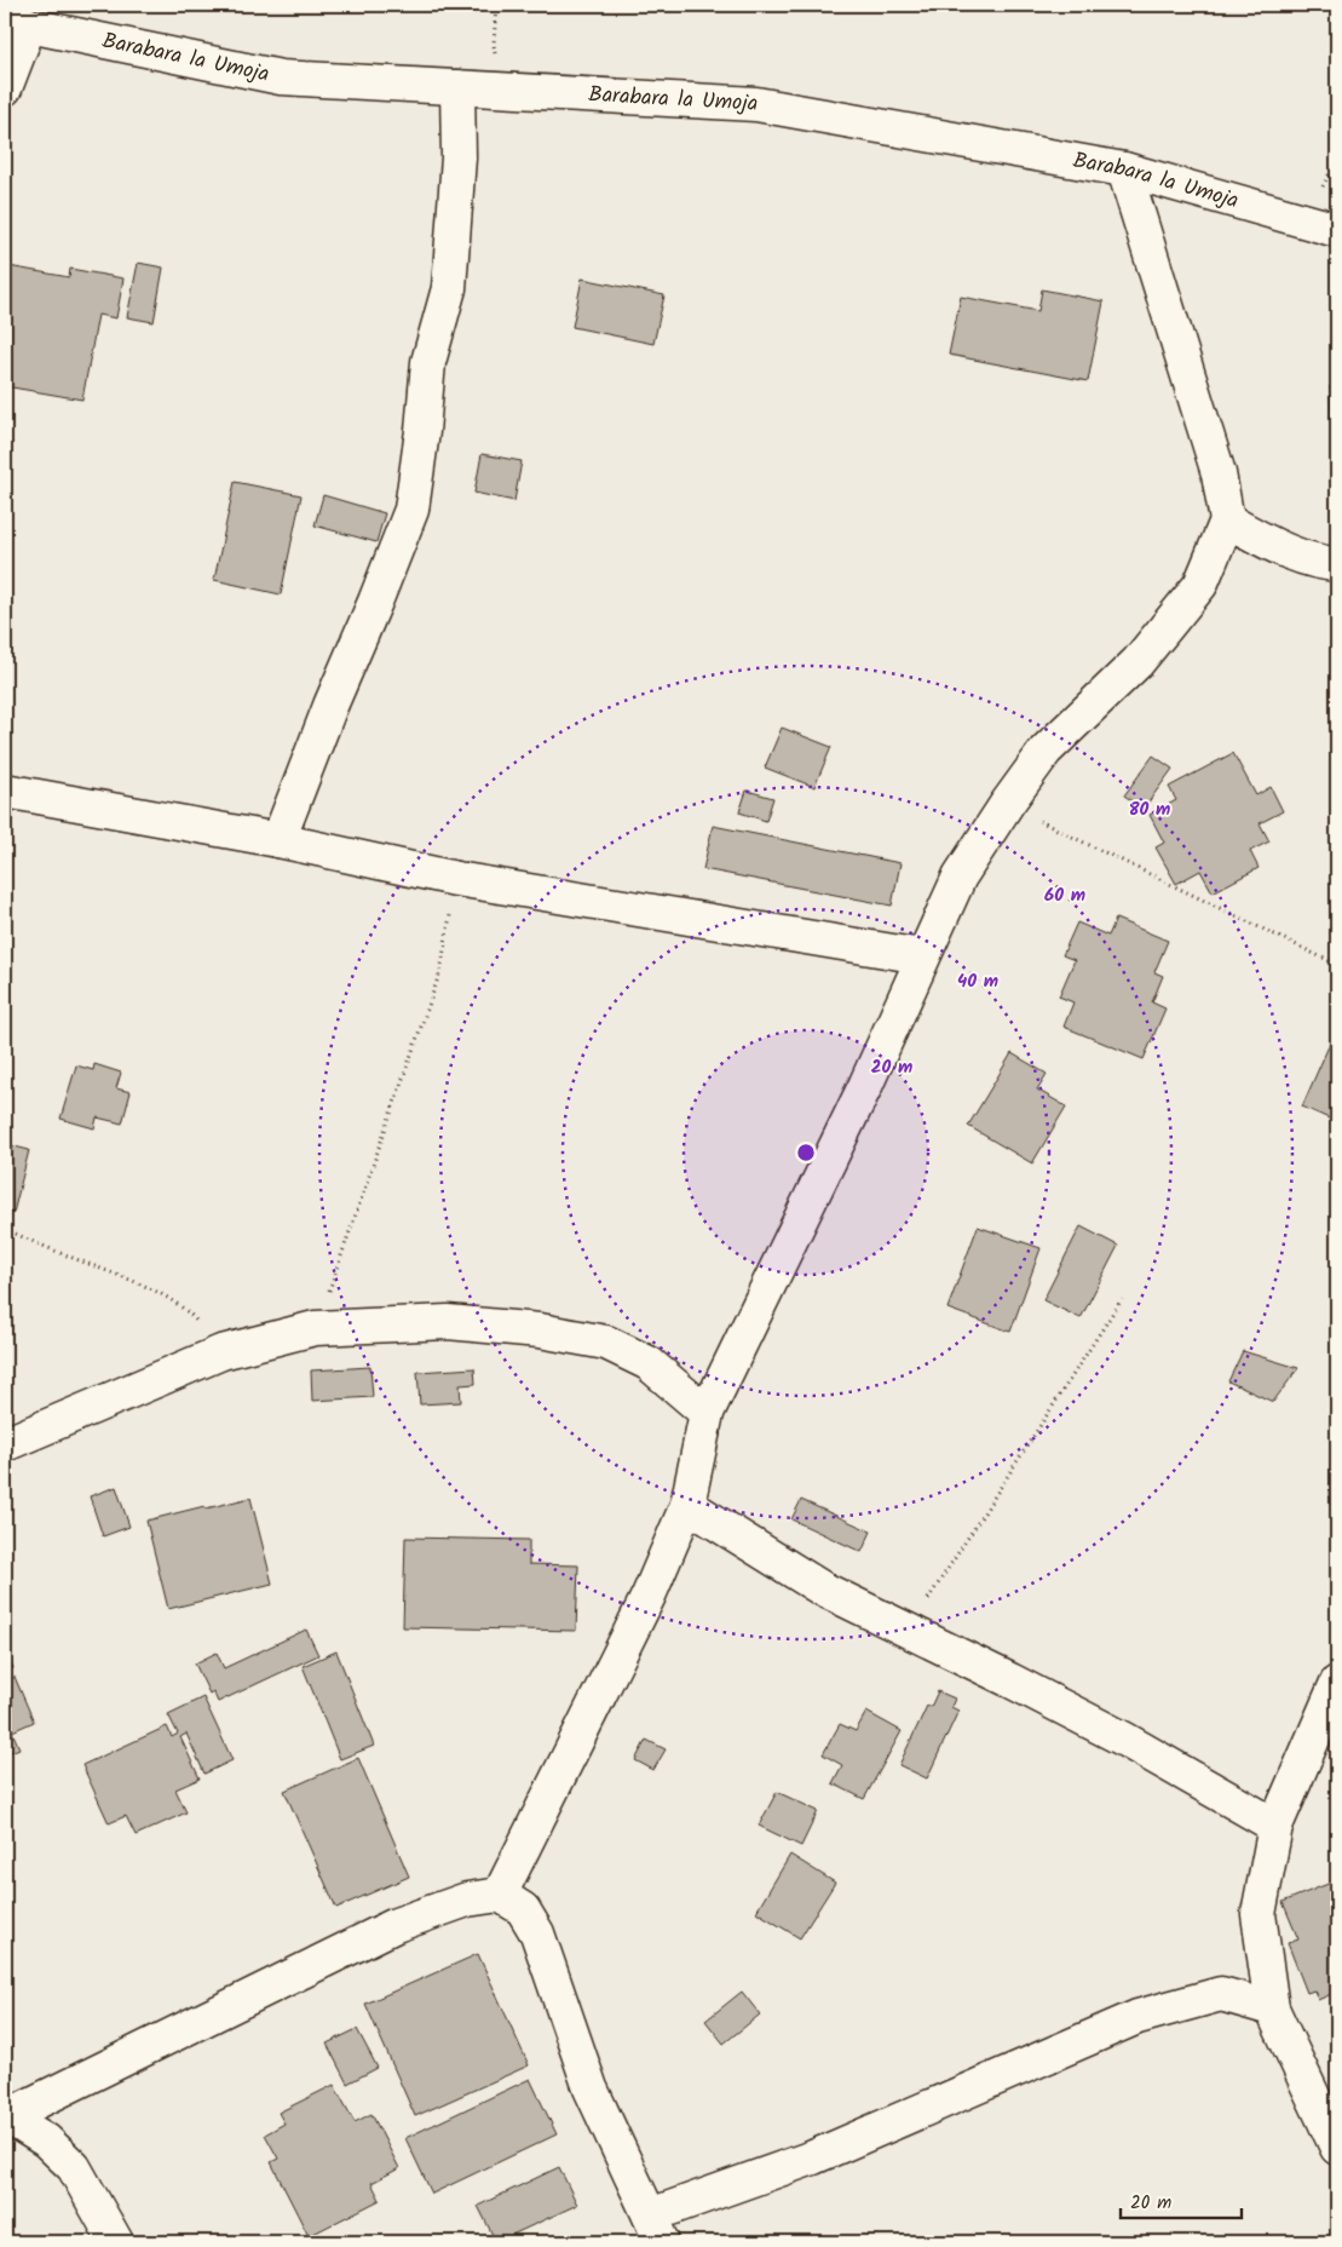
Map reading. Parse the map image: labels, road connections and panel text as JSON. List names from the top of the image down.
{
  "streets": {
    "street": ["Barabara la Umoja"]
  },
  "scale_bar": "20 m",
  "rings": [
    "80 m",
    "60 m",
    "40 m",
    "20 m"
  ]
}
